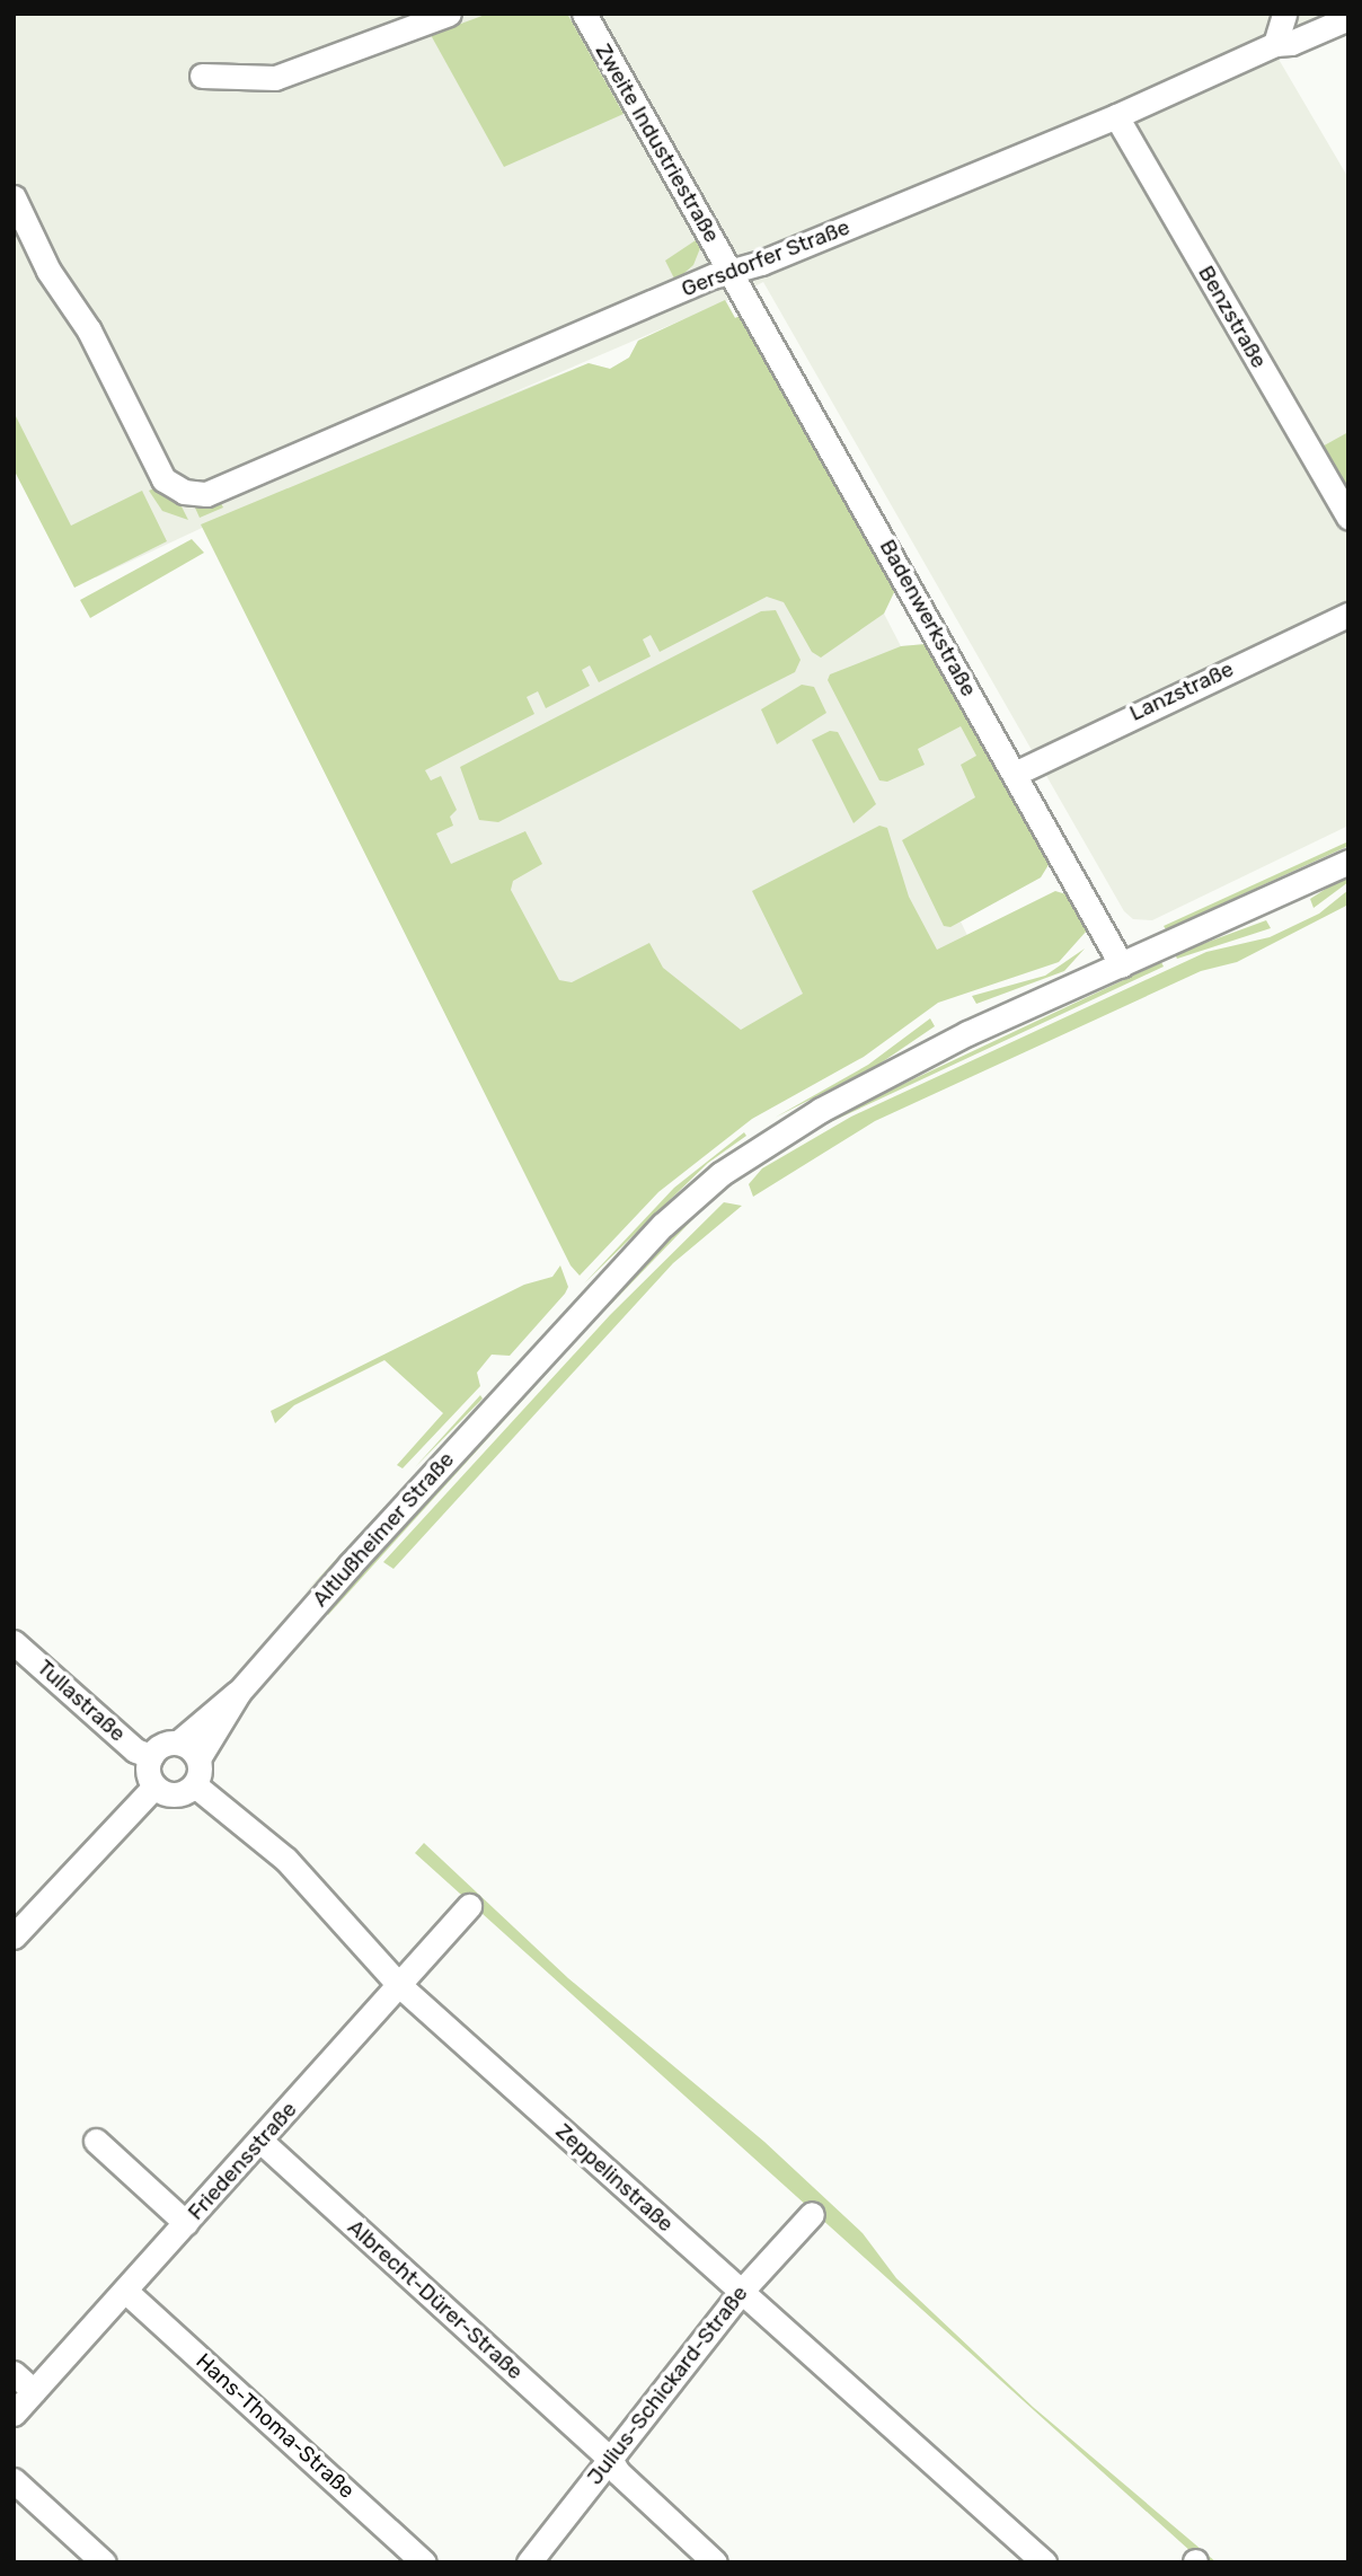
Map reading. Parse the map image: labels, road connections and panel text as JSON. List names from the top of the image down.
{
  "streets": {
    "street": [
      "Zweite Industriestraße",
      "Gersdorfer Straße",
      "Benzstraße",
      "Badenwerkstraße",
      "Lanzstraße",
      "Altlußheimer Straße",
      "Tullastraße",
      "Friedensstraße",
      "Zeppelinstraße",
      "Albrecht-Dürer-Straße",
      "Julius-Schickard-Straße",
      "Hans-Thoma-Straße"
    ]
  },
  "crossings": [
    ["Zweite Industriestraße", "Gersdorfer Straße"],
    ["Zweite Industriestraße", "Badenwerkstraße"],
    ["Gersdorfer Straße", "Benzstraße"],
    ["Gersdorfer Straße", "Badenwerkstraße"],
    ["Badenwerkstraße", "Lanzstraße"],
    ["Badenwerkstraße", "Altlußheimer Straße"],
    ["Altlußheimer Straße", "Tullastraße"],
    ["Altlußheimer Straße", "Zeppelinstraße"],
    ["Tullastraße", "Zeppelinstraße"],
    ["Friedensstraße", "Zeppelinstraße"],
    ["Friedensstraße", "Albrecht-Dürer-Straße"],
    ["Friedensstraße", "Hans-Thoma-Straße"],
    ["Zeppelinstraße", "Julius-Schickard-Straße"],
    ["Albrecht-Dürer-Straße", "Julius-Schickard-Straße"]
  ]
}
